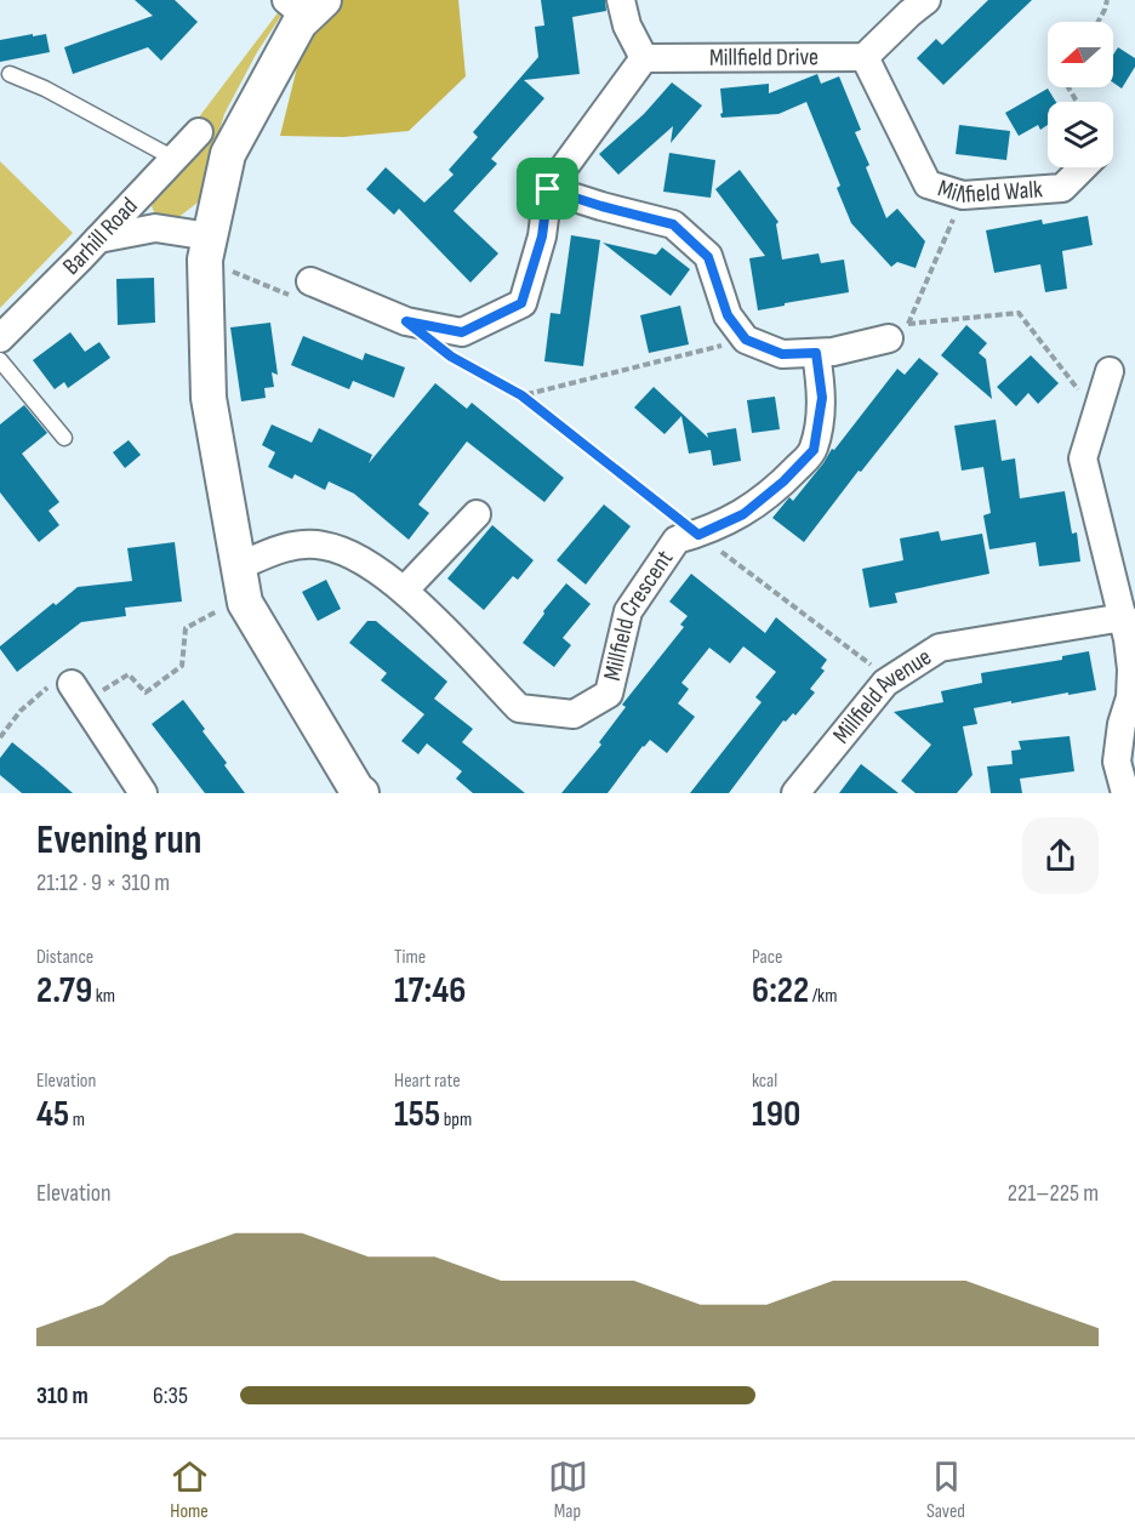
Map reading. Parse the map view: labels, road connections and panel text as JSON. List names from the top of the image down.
{
  "streets": {
    "street": [
      "Millfield Drive",
      "Millfield Walk",
      "Barhill Road",
      "Millfield Crescent",
      "Millfield Avenue"
    ]
  },
  "crossings": [
    ["Millfield Drive", "Millfield Walk"]
  ],
  "north": "left",
  "page": {
    "heading": ["Evening run", "21:12 · 9 × 310 m"],
    "stats": [
      ["Distance", "2.79 km"],
      ["Time", "17:46"],
      ["Pace", "6:22 /km"],
      ["Elevation", "45 m"],
      ["Heart rate", "155 bpm"],
      ["kcal", "190"]
    ],
    "chart": ["Elevation", "221–225 m"],
    "list": [
      {
        "name": "310 m",
        "note": "6:35"
      }
    ],
    "tabs": ["Home", "Map", "Saved"]
  }
}
